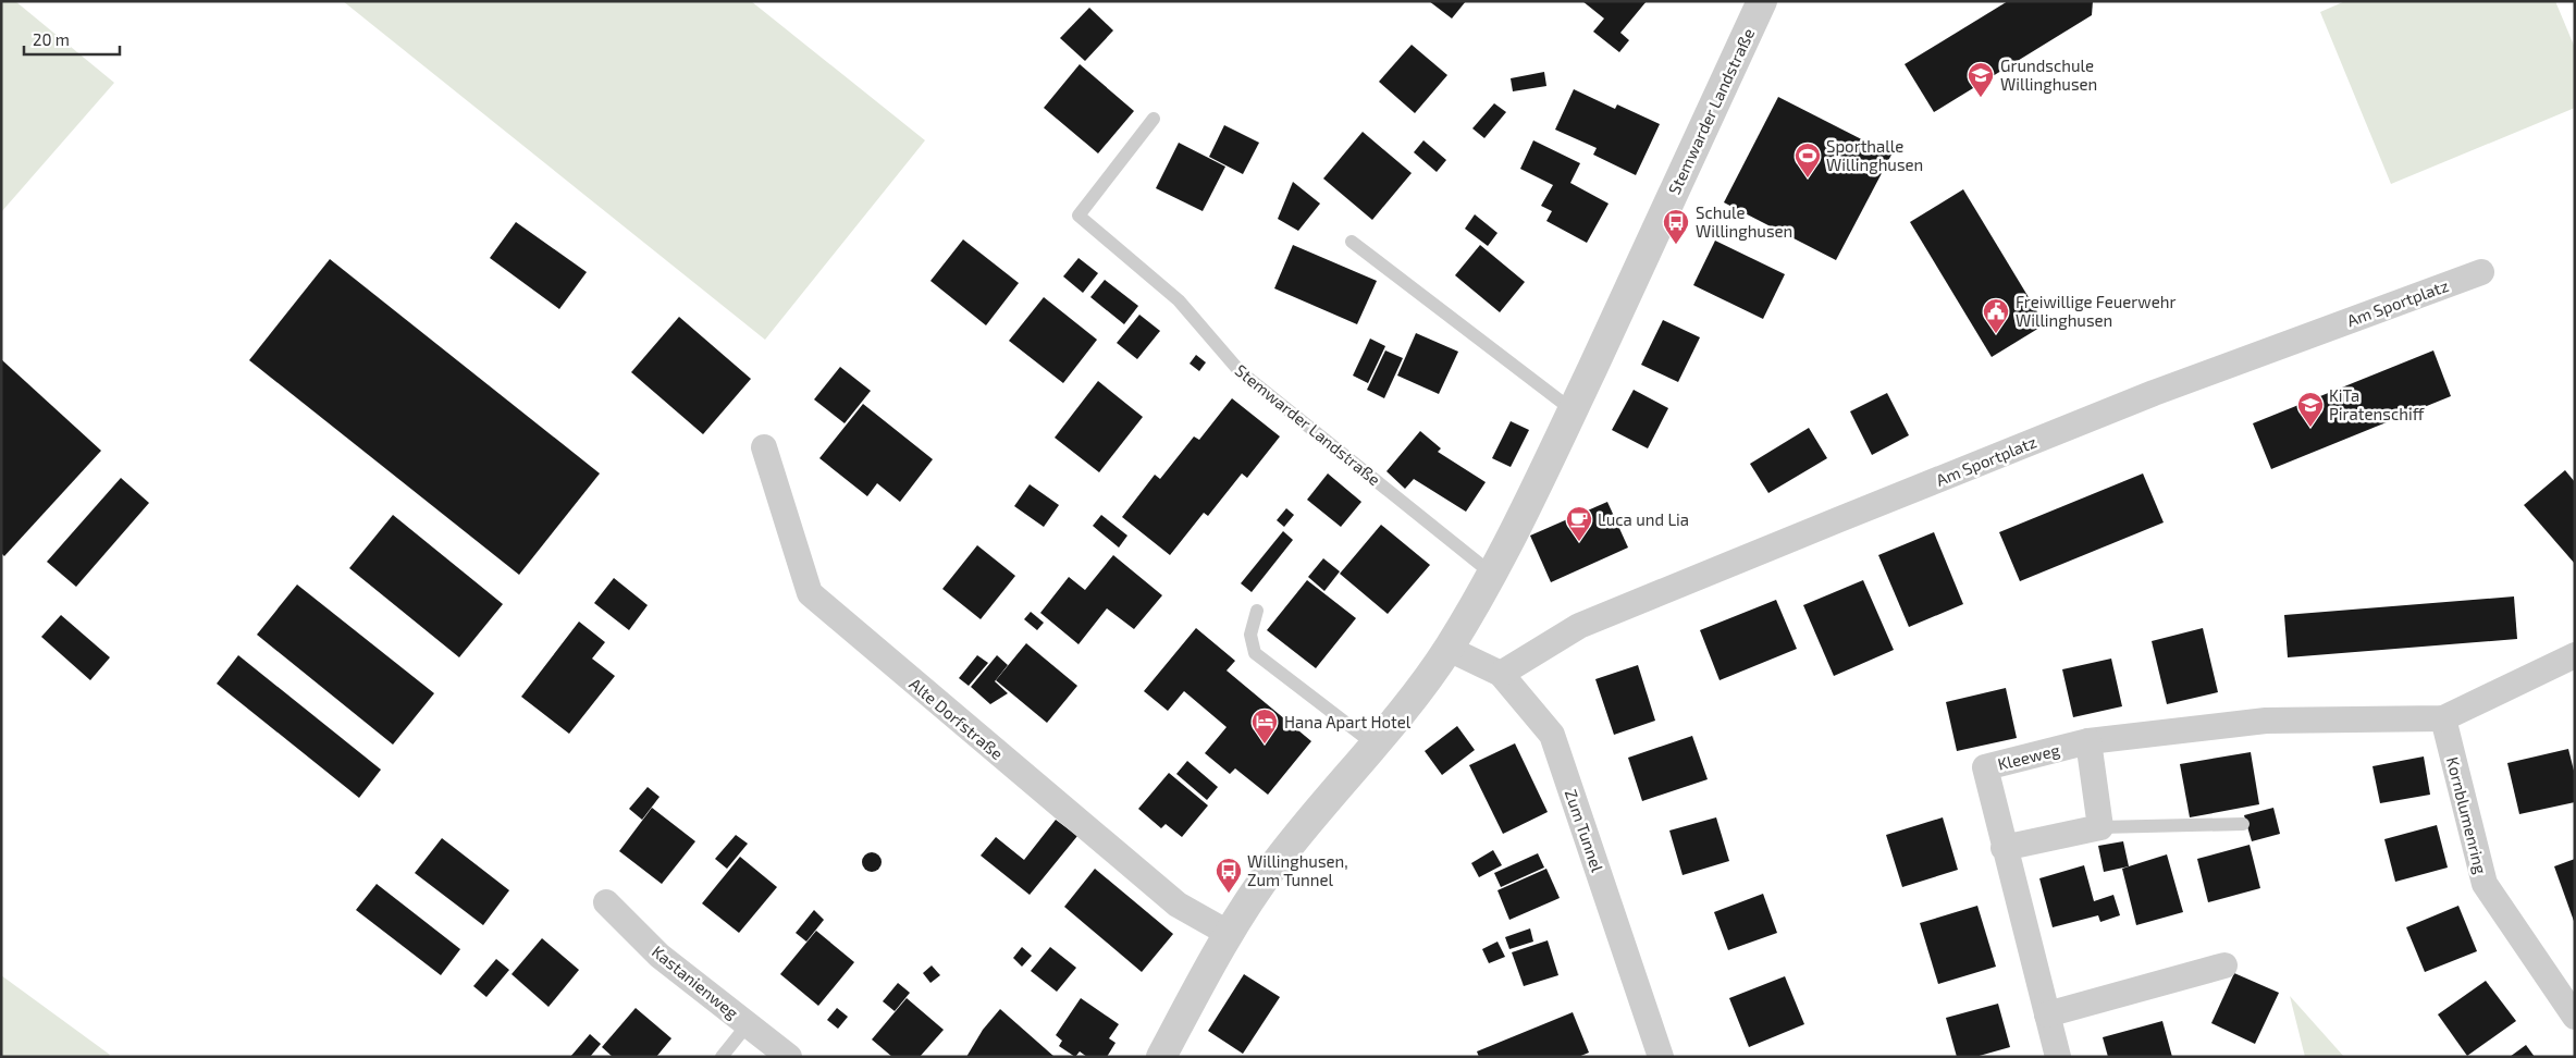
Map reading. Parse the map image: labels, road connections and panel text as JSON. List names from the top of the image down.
{
  "streets": {
    "street": [
      "Stemwarder Landstraße",
      "Am Sportplatz",
      "Alte Dorfstraße",
      "Kleeweg",
      "Kornblumenring",
      "Zum Tunnel",
      "Kastanienweg"
    ]
  },
  "crossings": [
    ["Stemwarder Landstraße", "Zum Tunnel"],
    ["Am Sportplatz", "Zum Tunnel"],
    ["Kleeweg", "Kornblumenring"]
  ],
  "places": {
    "school or university": ["Grundschule Willinghusen", "KiTa Piratenschiff"],
    "sports": ["Sporthalle Willinghusen"],
    "bus stop": ["Schule Willinghusen", "Willinghusen, Zum Tunnel"],
    "public building": ["Freiwillige Feuerwehr Willinghusen"],
    "cafe": ["Luca und Lia"],
    "hotel": ["Hana Apart Hotel"]
  },
  "scale_bar": "20 m"
}
